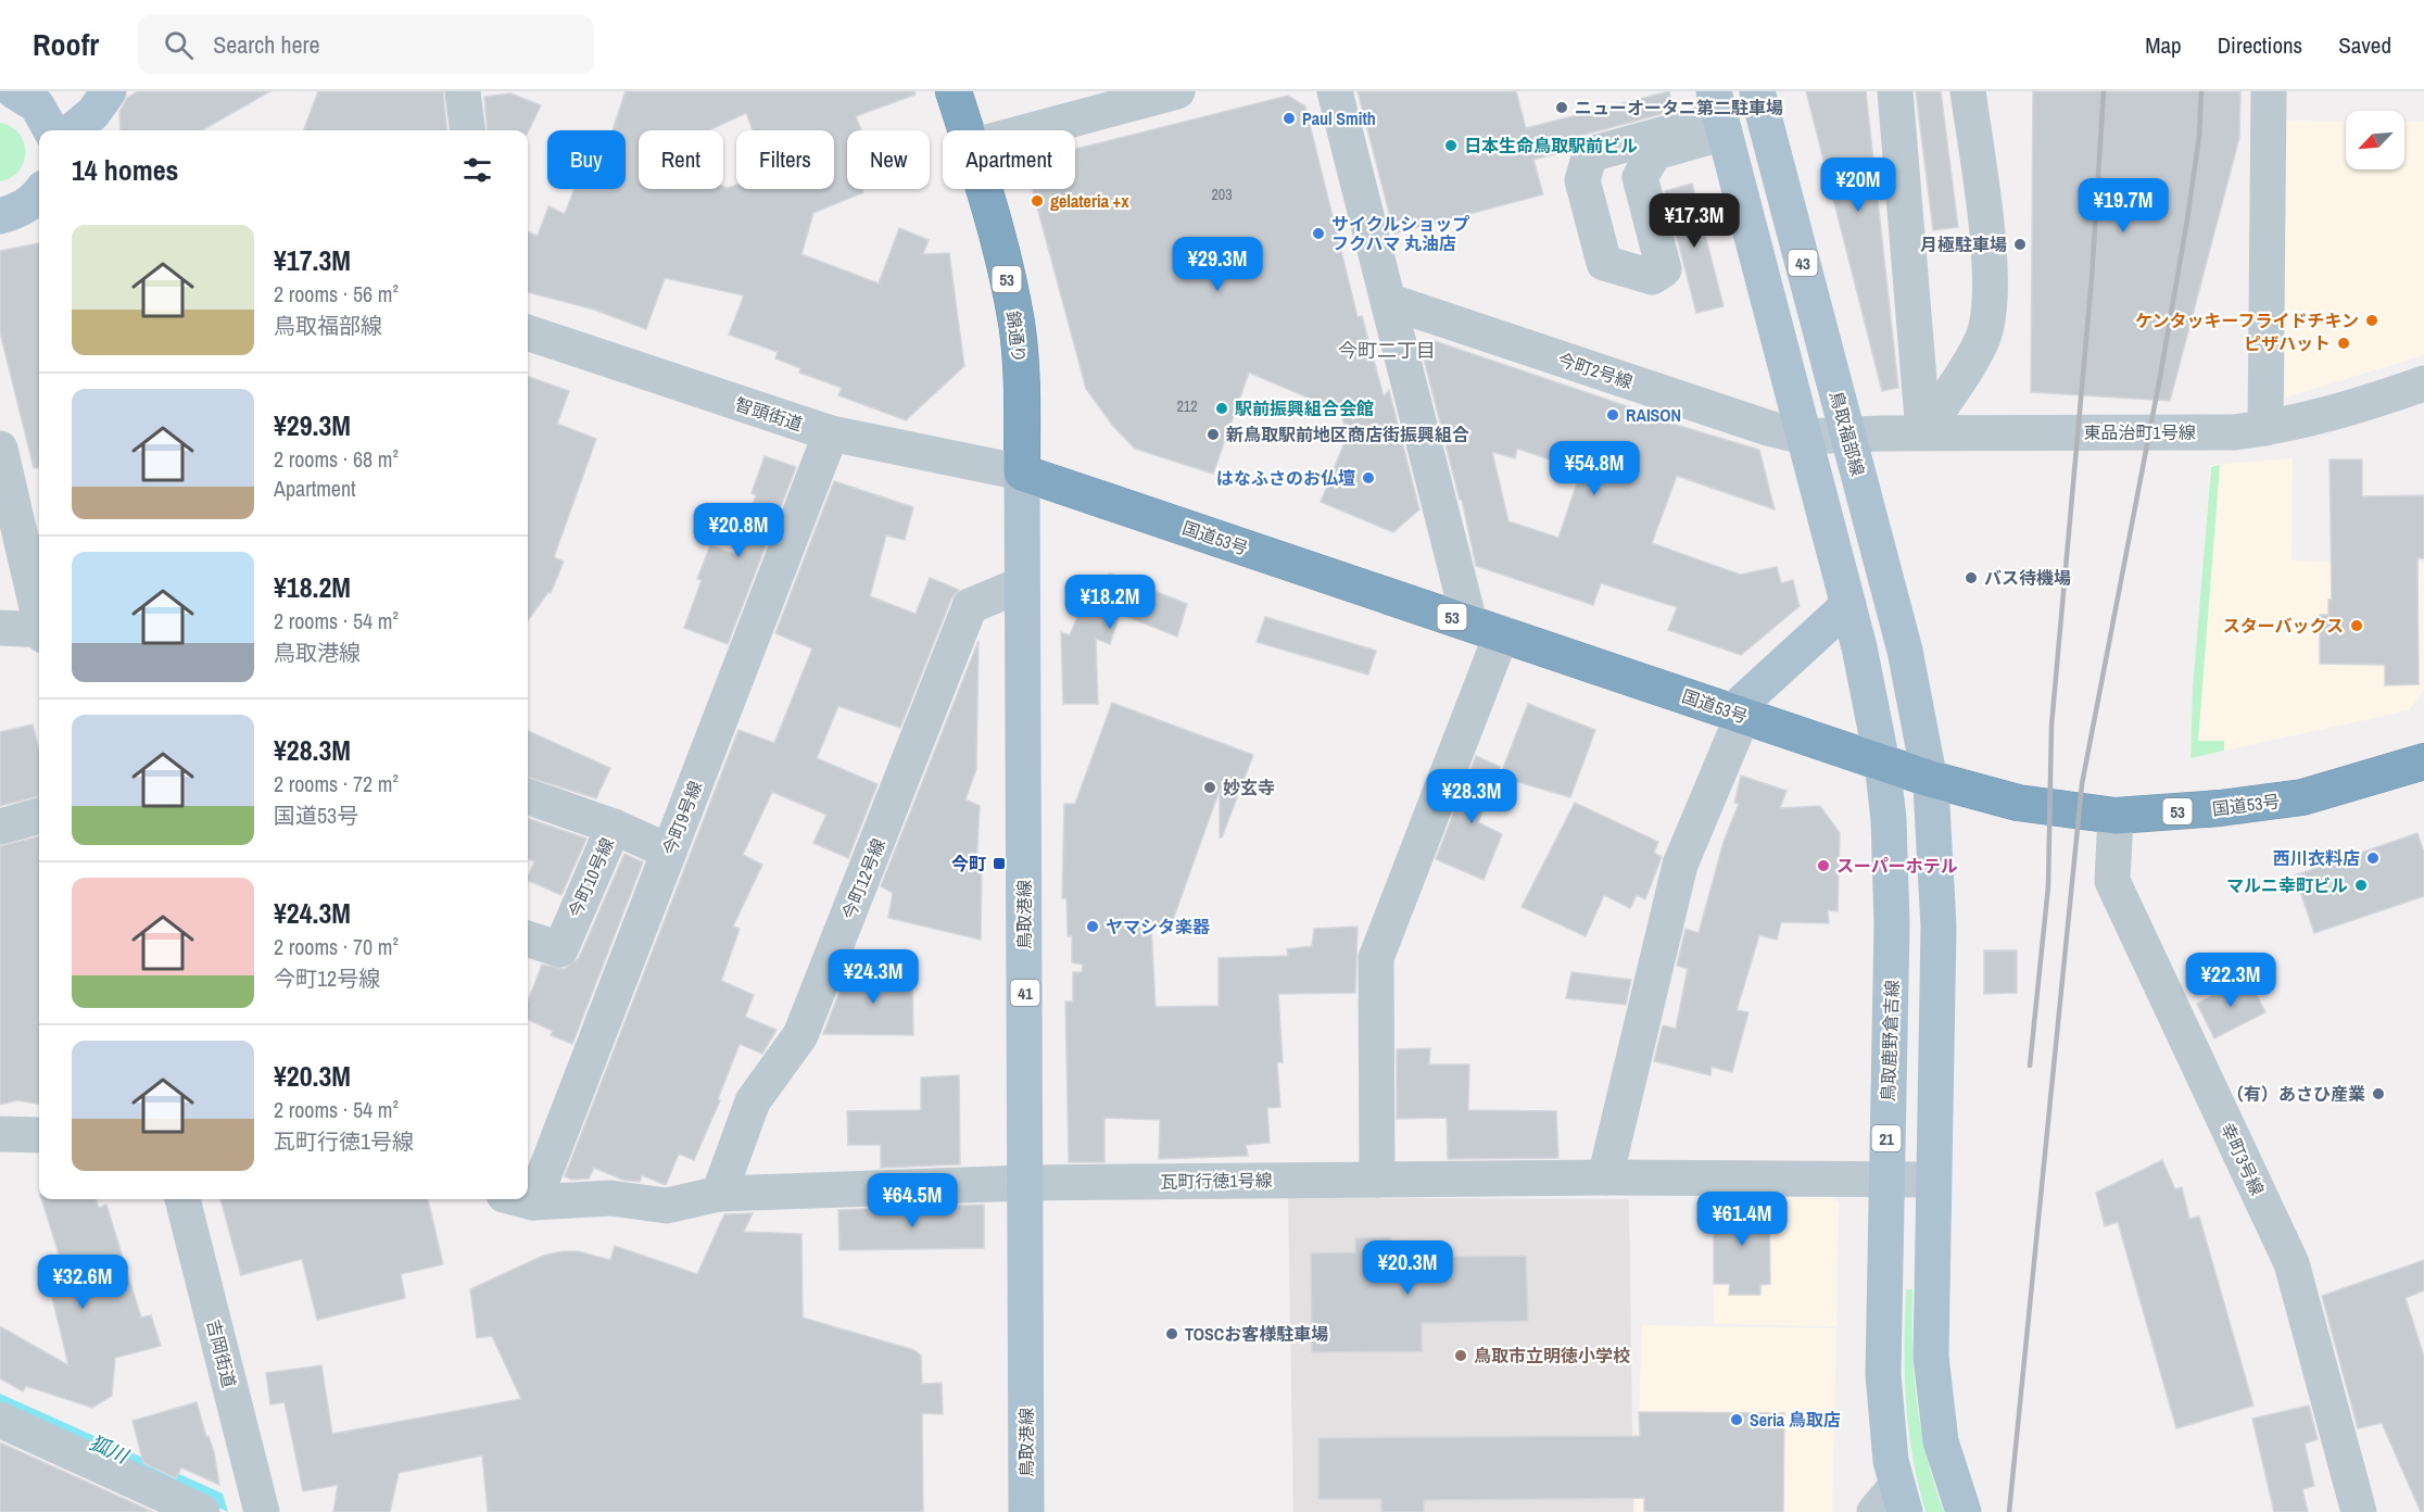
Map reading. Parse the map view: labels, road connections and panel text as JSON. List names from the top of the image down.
{
  "streets": {
    "highway": ["53", "錦通り", "国道53号"],
    "main road": [
      "43",
      "鳥取福部線",
      "鳥取港線",
      "41",
      "鳥取鹿野倉吉線",
      "21"
    ],
    "street": [
      "今町2号線",
      "智頭街道",
      "東品治町1号線",
      "今町9号線",
      "今町10号線",
      "今町12号線",
      "幸町3号線",
      "瓦町行徳1号線",
      "吉岡街道"
    ]
  },
  "crossings": [
    ["43", "今町2号線"],
    ["43", "国道53号"],
    ["43", "鳥取鹿野倉吉線"],
    ["錦通り", "智頭街道"],
    ["錦通り", "国道53号"],
    ["錦通り", "鳥取港線"],
    ["今町2号線", "東品治町1号線"],
    ["今町2号線", "鳥取福部線"],
    ["智頭街道", "国道53号"],
    ["智頭街道", "今町9号線"],
    ["智頭街道", "鳥取港線"],
    ["東品治町1号線", "鳥取福部線"],
    ["鳥取福部線", "国道53号"],
    ["国道53号", "鳥取港線"],
    ["国道53号", "鳥取鹿野倉吉線"],
    ["国道53号", "幸町3号線"],
    ["今町9号線", "今町10号線"],
    ["今町12号線", "鳥取港線"],
    ["今町12号線", "瓦町行徳1号線"],
    ["鳥取港線", "瓦町行徳1号線"],
    ["鳥取鹿野倉吉線", "瓦町行徳1号線"]
  ],
  "districts": ["今町二丁目"],
  "water": ["狐川"],
  "places": {
    "other": [
      "ニューオータニ第二駐車場",
      "Paul Smith",
      "日本生命鳥取駅前ビル",
      "gelateria +x",
      "サイクルショップ フクハマ 丸油店",
      "月極駐車場",
      "ケンタッキーフライドチキン",
      "ピザハット",
      "駅前振興組合会館",
      "RAISON",
      "新鳥取駅前地区商店街振興組合",
      "はなふさのお仏壇",
      "バス待機場",
      "スターバックス",
      "妙玄寺",
      "西川衣料店",
      "スーパーホテル",
      "マルニ幸町ビル",
      "ヤマシタ楽器",
      "（有）あさひ産業",
      "TOSCお客様駐車場",
      "鳥取市立明徳小学校",
      "Seria 鳥取店"
    ],
    "transit": ["今町"]
  },
  "house_numbers": ["203", "212"],
  "north": "bottom left",
  "page": {
    "header": "Roofr",
    "search": "Search here",
    "nav": ["Map", "Directions", "Saved"],
    "chip": [
      "Buy",
      "Rent",
      "Filters",
      "New",
      "Apartment"
    ],
    "heading": "14 homes",
    "price": [
      "¥20M",
      "¥19.7M",
      "¥17.3M",
      "¥29.3M",
      "¥54.8M",
      "¥20.8M",
      "¥18.2M",
      "¥28.3M",
      "¥24.3M",
      "¥22.3M",
      "¥64.5M",
      "¥61.4M",
      "¥20.3M",
      "¥32.6M"
    ],
    "list": [
      {
        "name": "¥17.3M",
        "note": "2 rooms · 56 m² · 鳥取福部線"
      },
      {
        "name": "¥29.3M",
        "note": "2 rooms · 68 m² · Apartment"
      },
      {
        "name": "¥18.2M",
        "note": "2 rooms · 54 m² · 鳥取港線"
      },
      {
        "name": "¥28.3M",
        "note": "2 rooms · 72 m² · 国道53号"
      },
      {
        "name": "¥24.3M",
        "note": "2 rooms · 70 m² · 今町12号線"
      },
      {
        "name": "¥20.3M",
        "note": "2 rooms · 54 m² · 瓦町行徳1号線"
      }
    ]
  }
}
